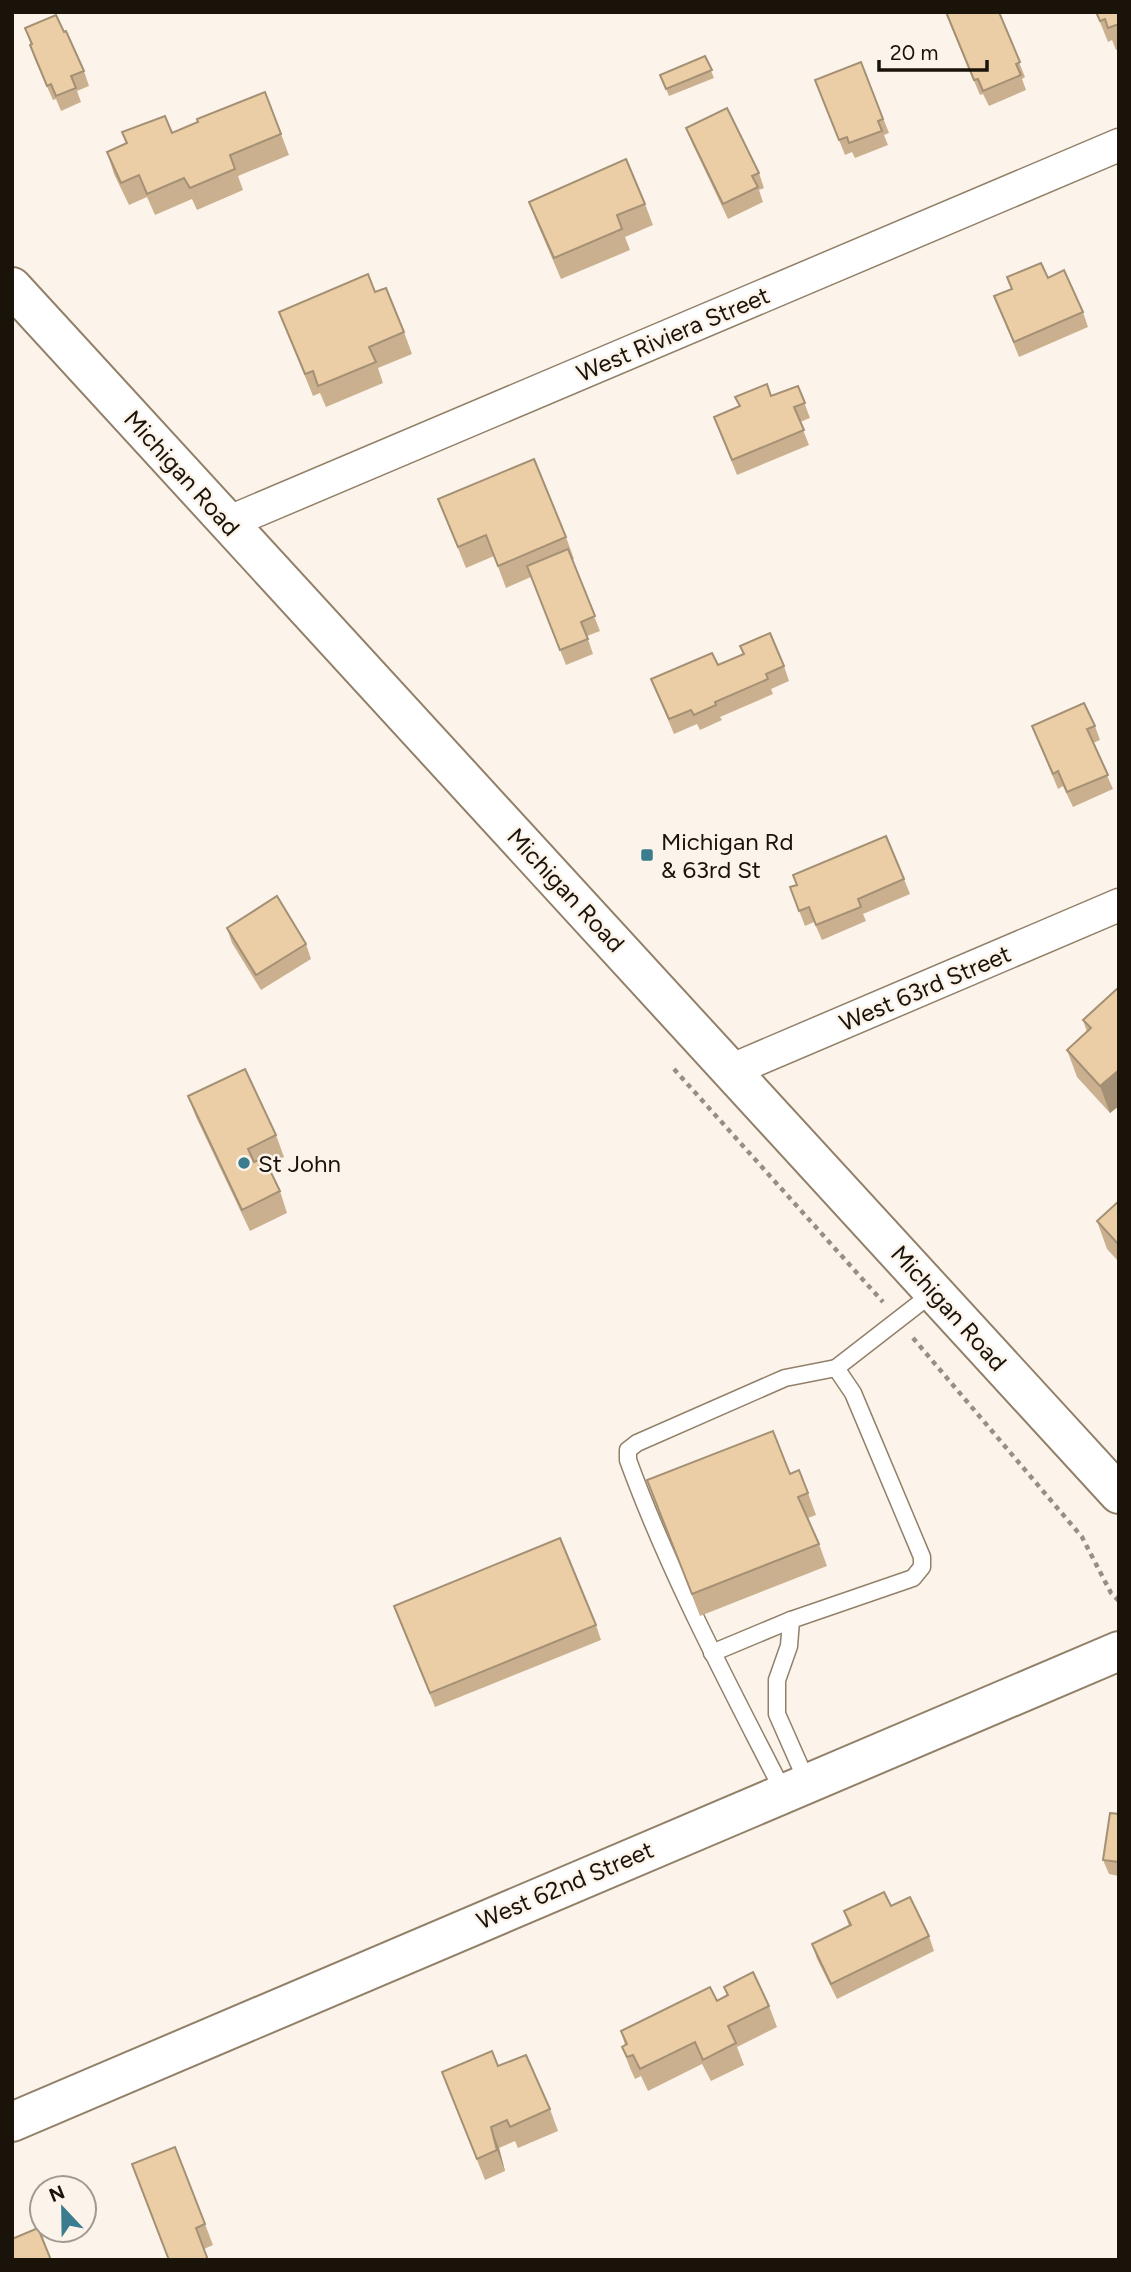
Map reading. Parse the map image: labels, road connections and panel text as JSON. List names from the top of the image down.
{
  "streets": {
    "main road": ["Michigan Road", "West 62nd Street"],
    "street": ["West Riviera Street", "West 63rd Street"]
  },
  "crossings": [
    ["West Riviera Street", "Michigan Road"],
    ["Michigan Road", "West 63rd Street"]
  ],
  "places": {
    "transit": ["Michigan Rd & 63rd St"],
    "other": ["St John"]
  },
  "scale_bar": "20 m",
  "north": "top"
}
